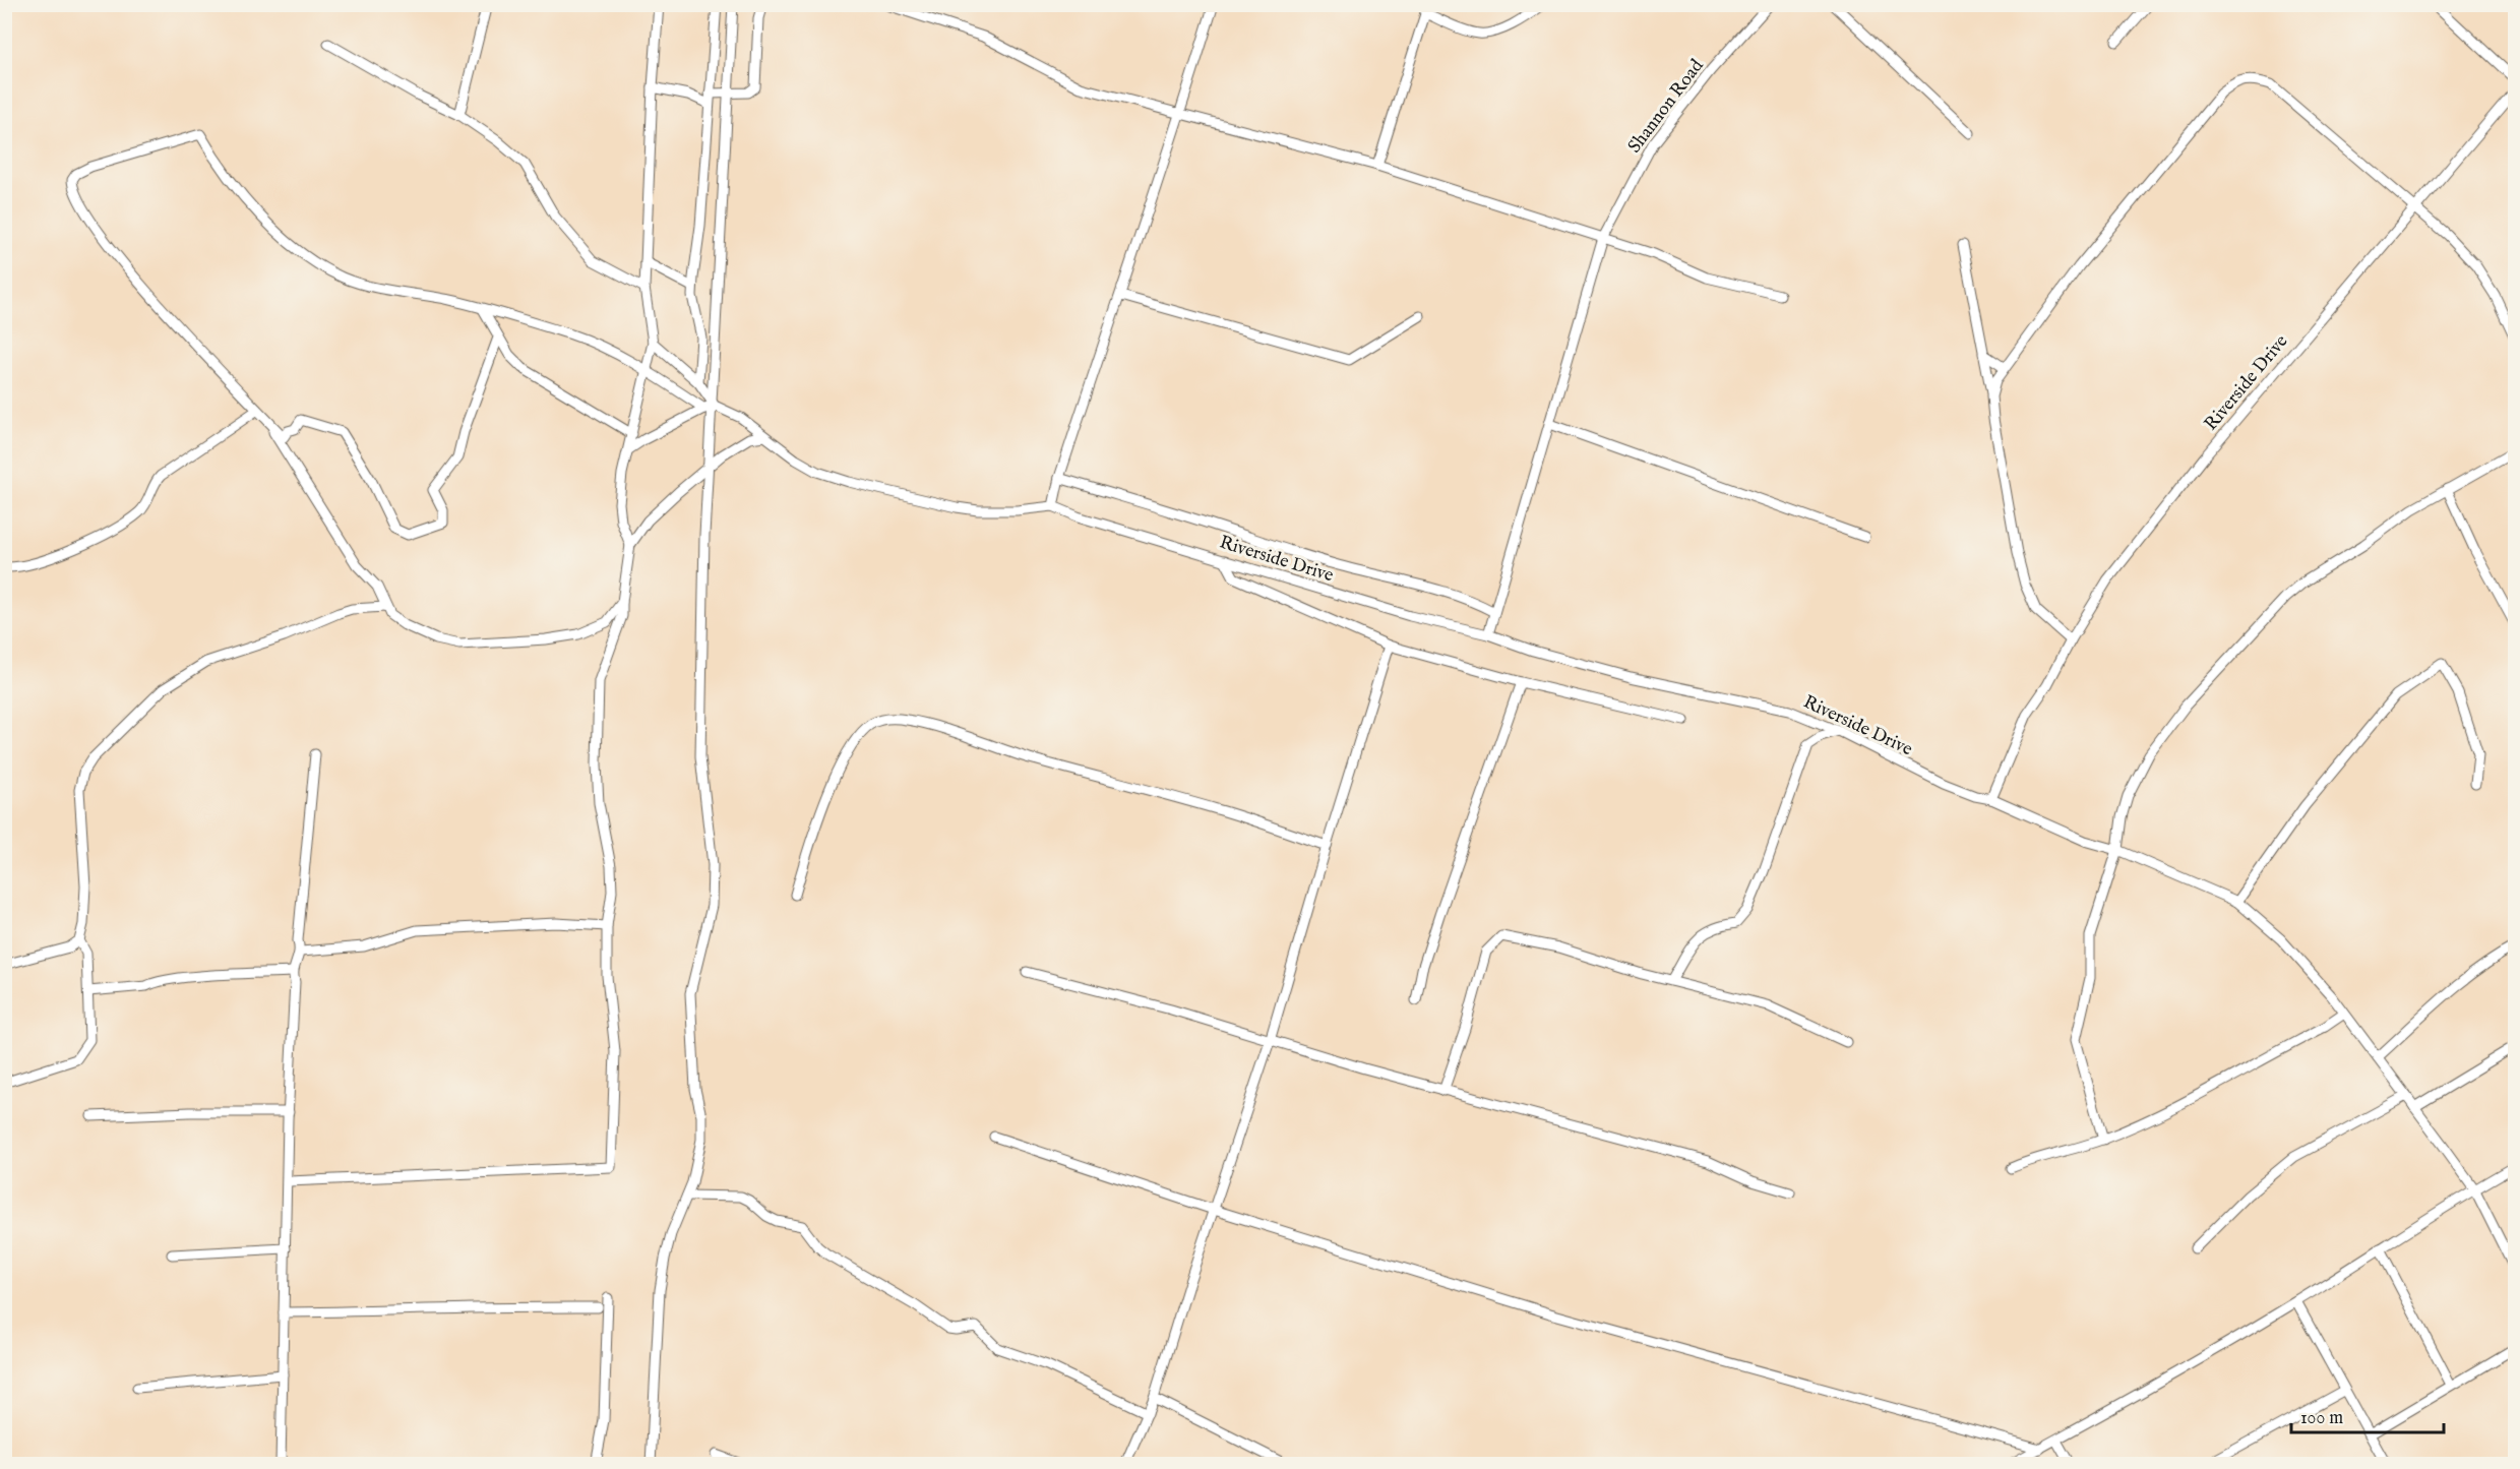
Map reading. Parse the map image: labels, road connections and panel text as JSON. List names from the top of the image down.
{
  "streets": {
    "street": ["Shannon Road", "Riverside Drive"]
  },
  "crossings": [
    ["Shannon Road", "Riverside Drive"]
  ],
  "scale_bar": "100 m"
}
